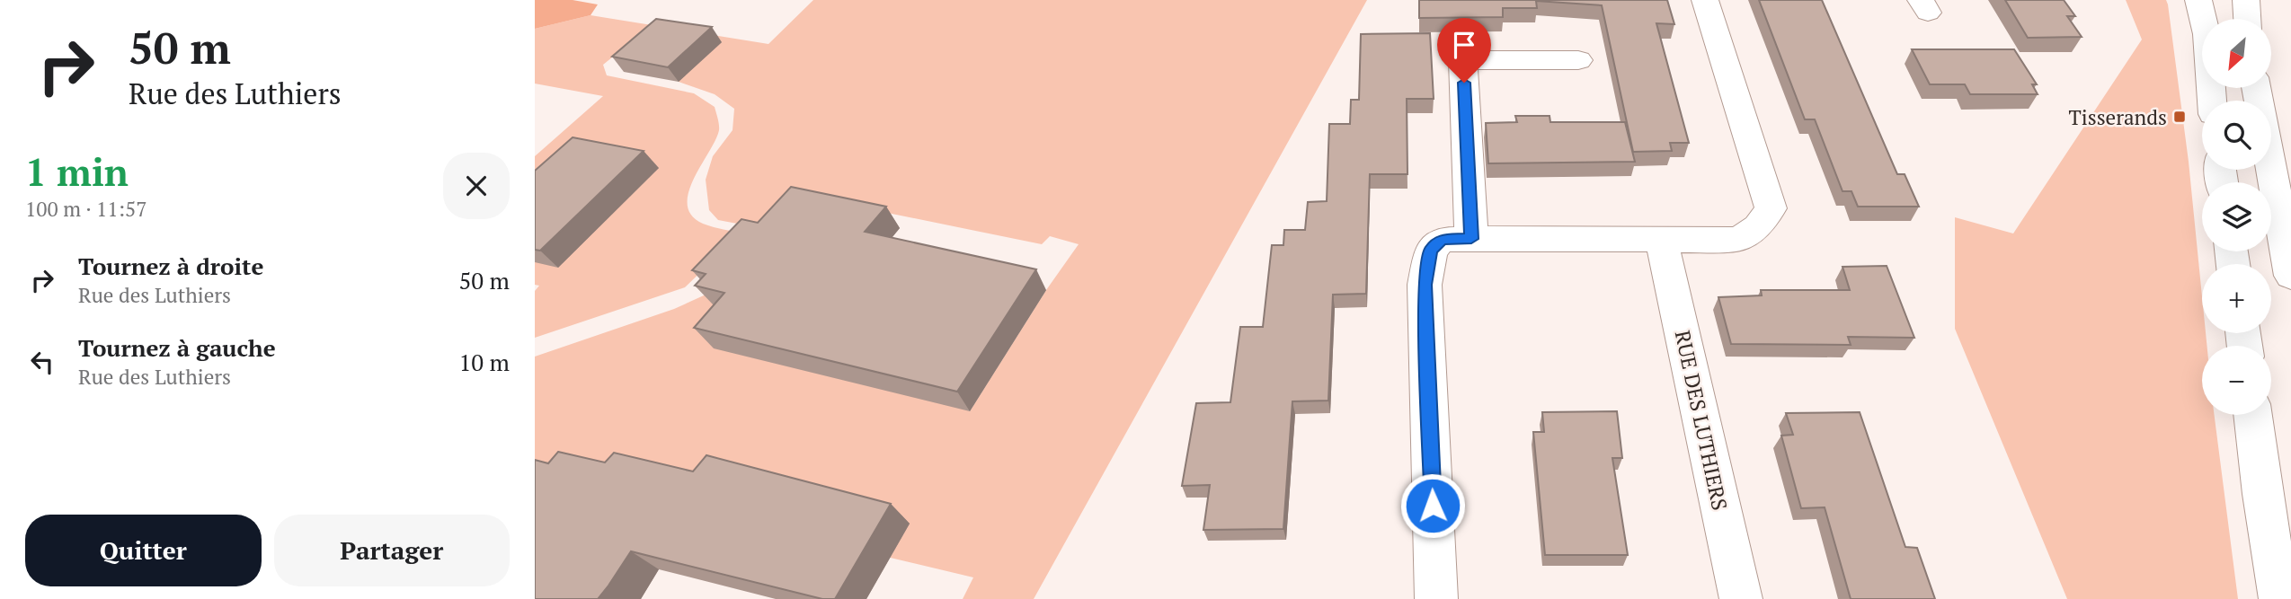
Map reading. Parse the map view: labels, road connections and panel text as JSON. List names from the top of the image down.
{
  "streets": {
    "street": ["RUE DES LUTHIERS"]
  },
  "places": {
    "transit": ["Tisserands"]
  },
  "north": "bottom left",
  "page": {
    "turn": ["50 m", "Rue des Luthiers"],
    "map_buttons": ["+", "−"],
    "heading": ["1 min", "100 m · 11:57"],
    "list": [
      {
        "name": "Tournez à droite",
        "note": "Rue des Luthiers",
        "value": "50 m"
      },
      {
        "name": "Tournez à gauche",
        "note": "Rue des Luthiers",
        "value": "10 m"
      }
    ],
    "buttons": ["Quitter", "Partager"]
  }
}
